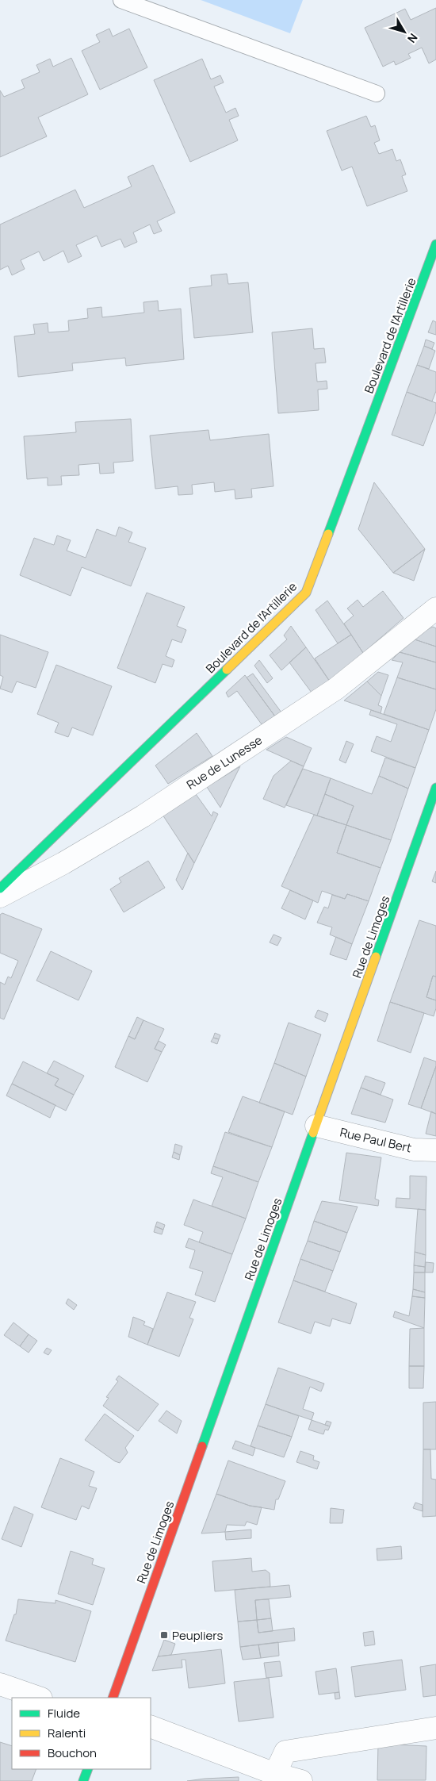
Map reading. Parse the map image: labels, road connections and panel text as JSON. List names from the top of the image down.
{
  "streets": {
    "main road": ["Boulevard de l'Artillerie", "Rue de Limoges"],
    "street": ["Rue de Lunesse", "Rue Paul Bert"]
  },
  "crossings": [
    ["Rue de Limoges", "Rue Paul Bert"]
  ],
  "places": {
    "transit": ["Peupliers"]
  },
  "legend": ["Fluide", "Ralenti", "Bouchon"],
  "north": "bottom right"
}
